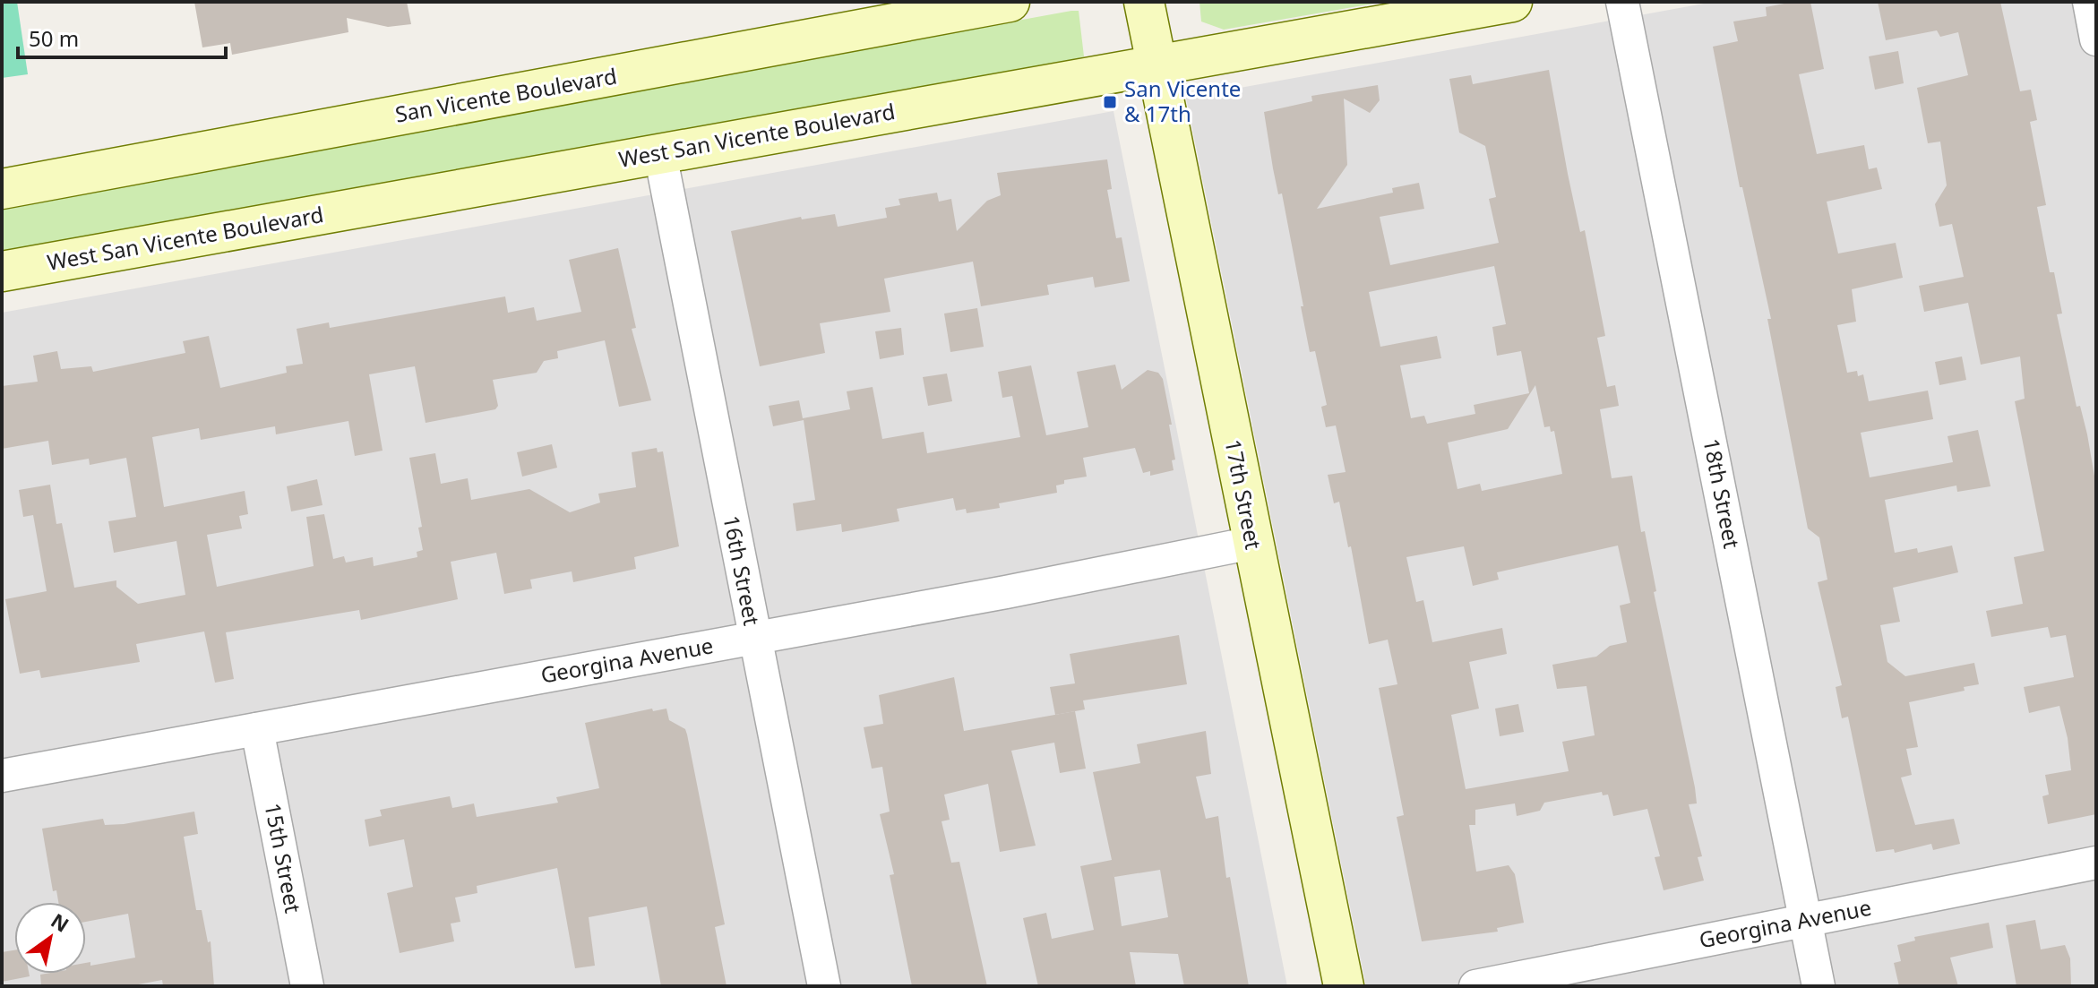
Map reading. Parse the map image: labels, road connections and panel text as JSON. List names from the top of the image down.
{
  "streets": {
    "main road": ["San Vicente Boulevard", "West San Vicente Boulevard", "17th Street"],
    "street": [
      "18th Street",
      "16th Street",
      "Georgina Avenue",
      "15th Street"
    ]
  },
  "crossings": [
    ["West San Vicente Boulevard", "17th Street"],
    ["West San Vicente Boulevard", "16th Street"],
    ["18th Street", "Georgina Avenue"],
    ["17th Street", "Georgina Avenue"],
    ["16th Street", "Georgina Avenue"],
    ["Georgina Avenue", "15th Street"]
  ],
  "places": {
    "transit": ["San Vicente & 17th"]
  },
  "scale_bar": "50 m",
  "north": "top right"
}
